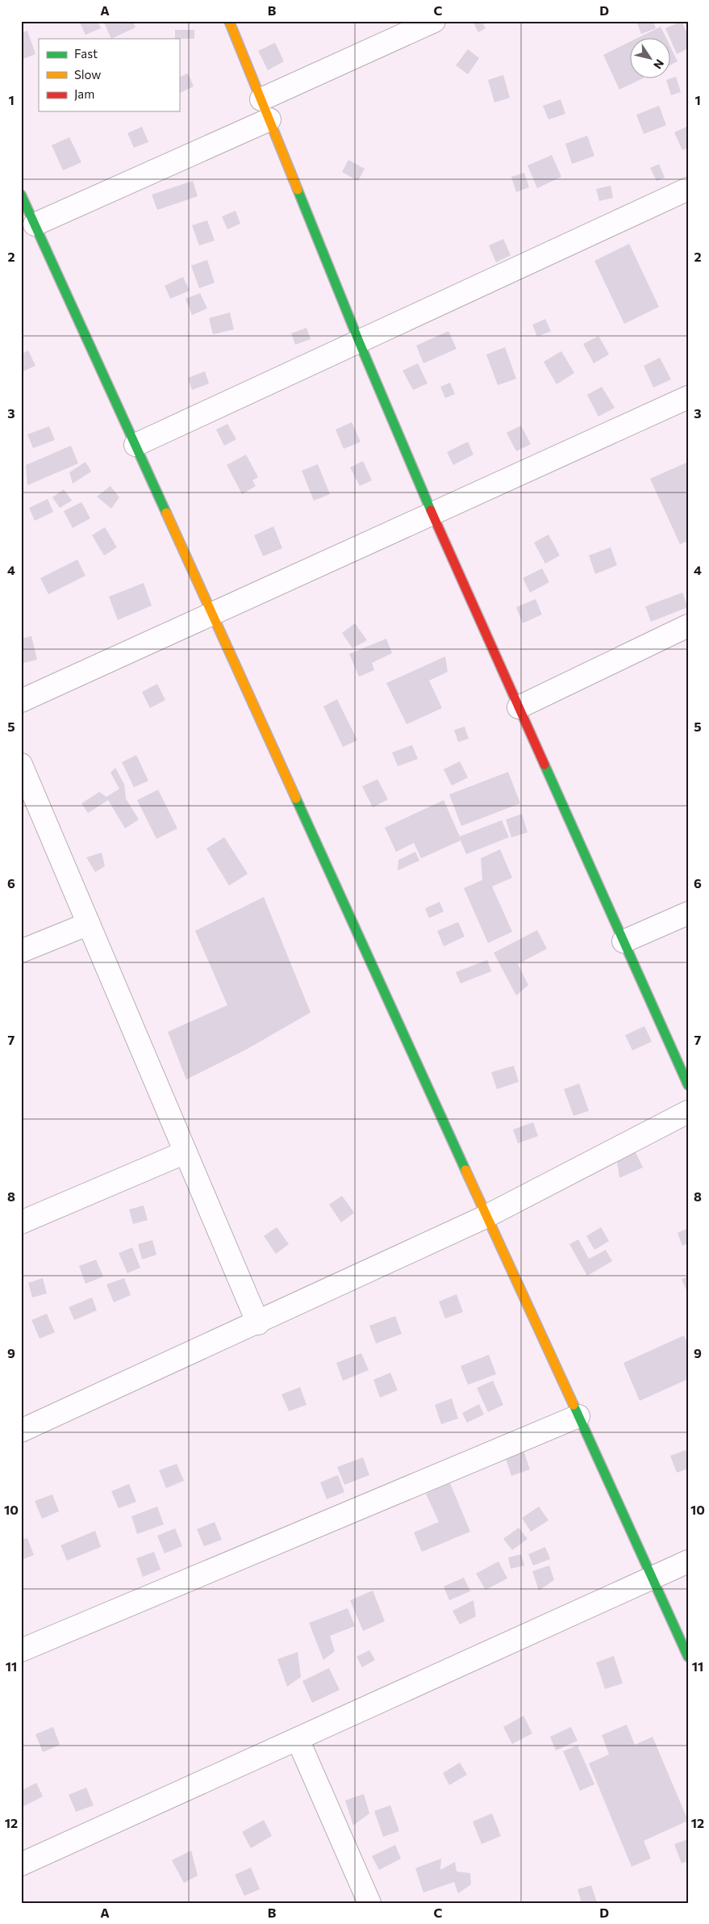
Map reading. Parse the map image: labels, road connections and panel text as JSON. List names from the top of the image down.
{
  "legend": ["Fast", "Slow", "Jam"],
  "north": "bottom right",
  "grid": {
    "columns": [
      "A",
      "B",
      "C",
      "D"
    ],
    "rows": [
      "1",
      "2",
      "3",
      "4",
      "5",
      "6",
      "7",
      "8",
      "9",
      "10",
      "11",
      "12"
    ]
  }
}
